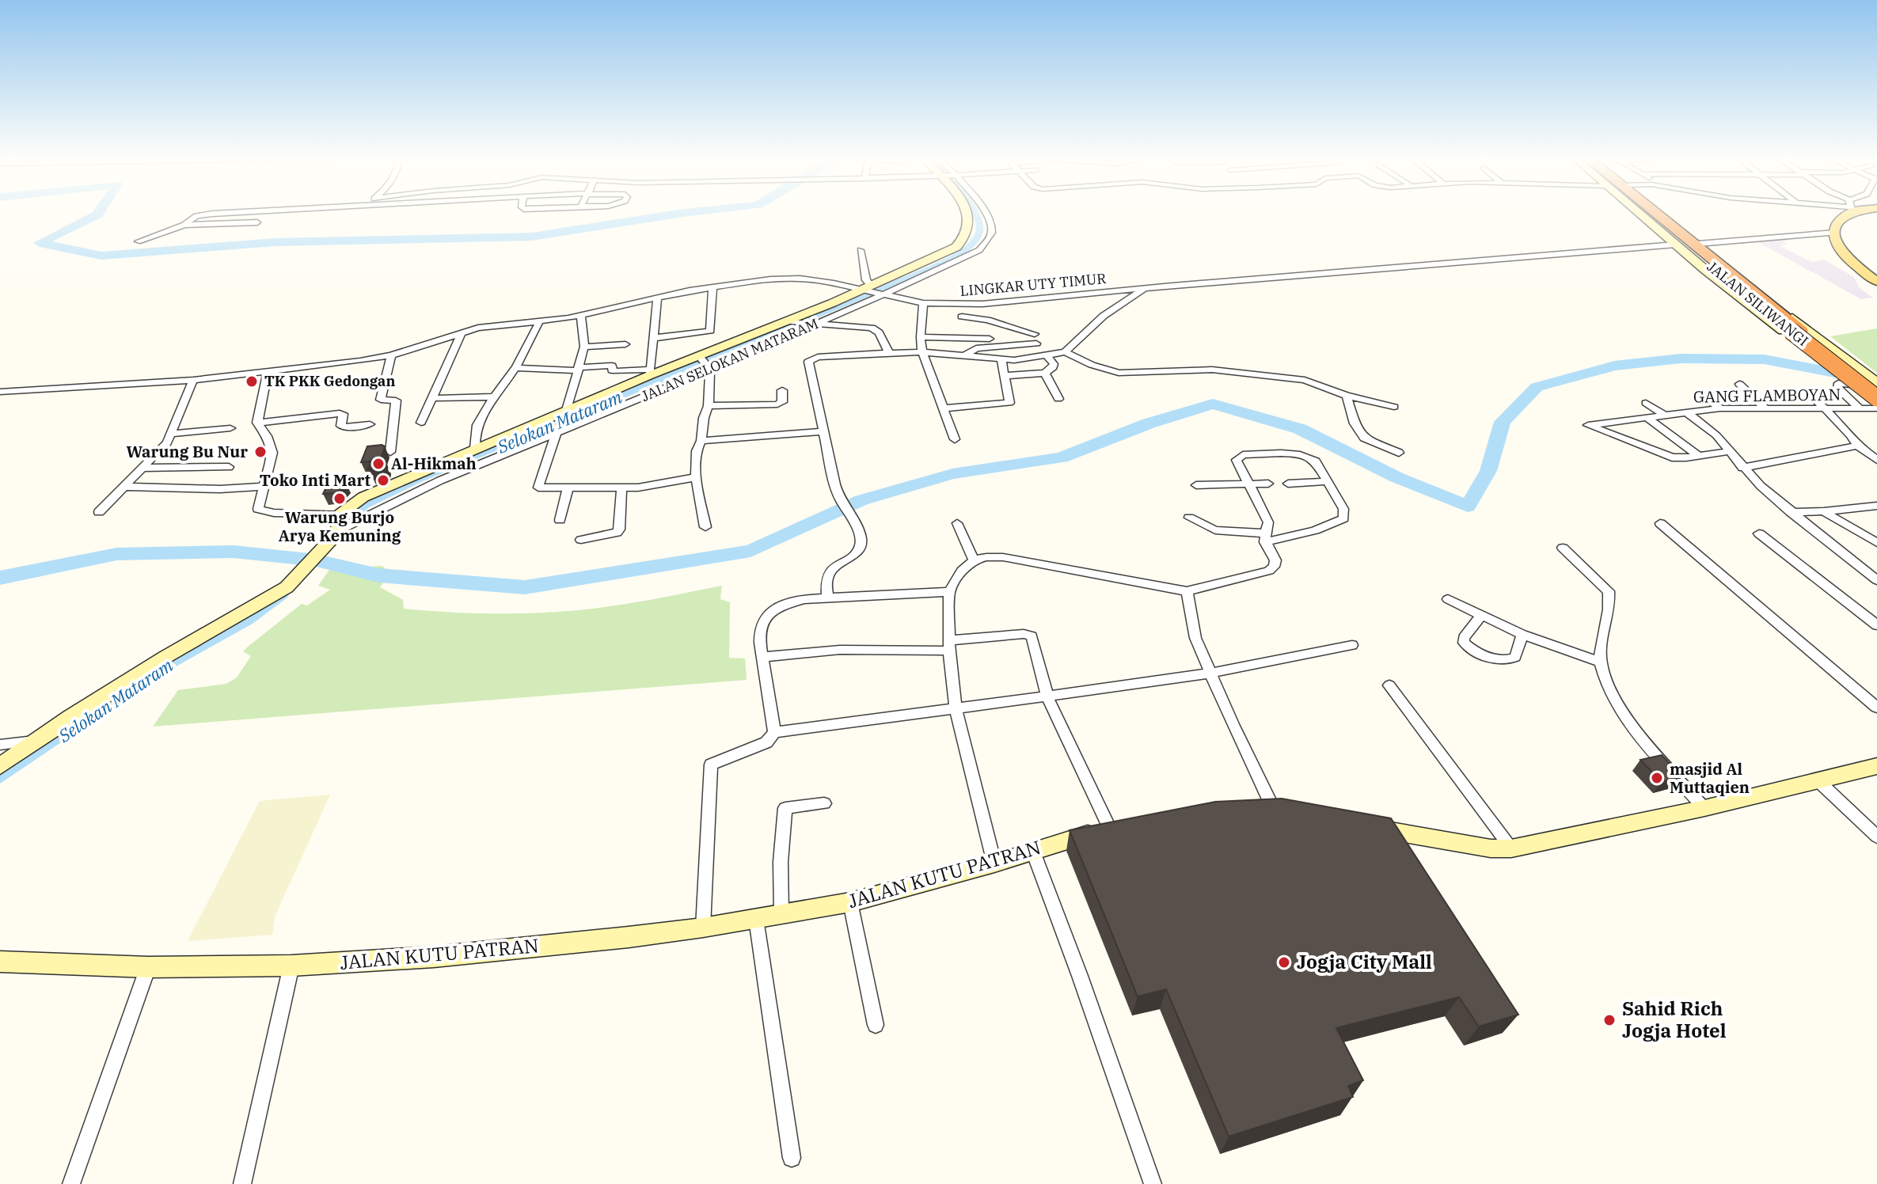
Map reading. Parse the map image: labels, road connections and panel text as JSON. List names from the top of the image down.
{
  "streets": {
    "highway": ["JALAN SILIWANGI"],
    "street": [
      "LINGKAR UTY TIMUR",
      "JALAN SELOKAN MATARAM",
      "GANG FLAMBOYAN",
      "JALAN KUTU PATRAN"
    ]
  },
  "crossings": [
    ["LINGKAR UTY TIMUR", "JALAN SELOKAN MATARAM"],
    ["JALAN SILIWANGI", "GANG FLAMBOYAN"]
  ],
  "water": ["Selokan Mataram"],
  "places": [
    "TK PKK Gedongan",
    "Warung Bu Nur",
    "Al-Hikmah",
    "Toko Inti Mart",
    "Warung Burjo Arya Kemuning",
    "masjid Al Muttaqien",
    "Jogja City Mall",
    "Sahid Rich Jogja Hotel"
  ]
}
